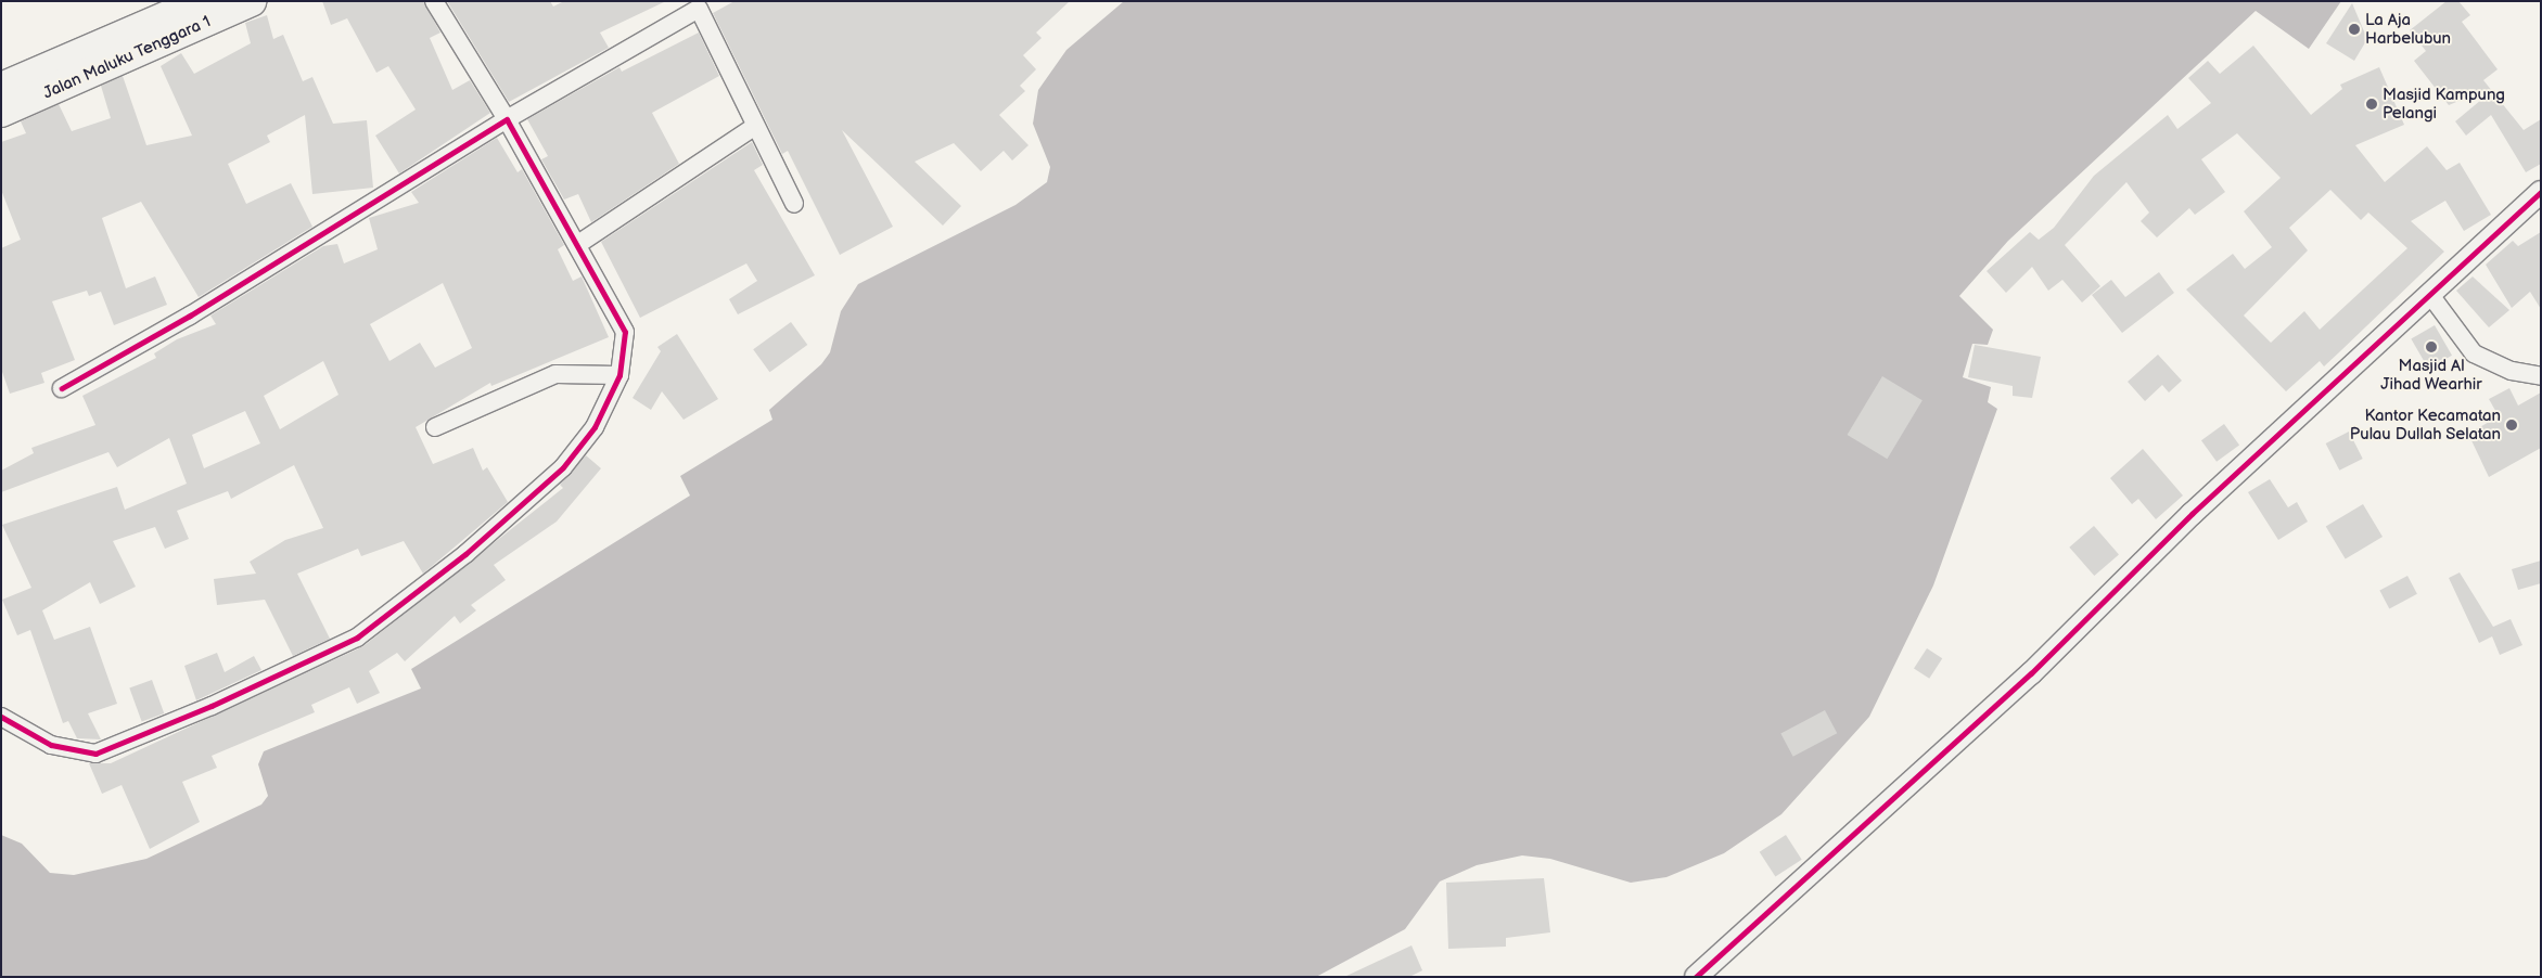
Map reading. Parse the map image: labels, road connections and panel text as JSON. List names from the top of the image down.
{
  "streets": {
    "highway": ["Jalan Maluku Tenggara 1"]
  },
  "places": [
    "La Aja Harbelubun",
    "Masjid Kampung Pelangi",
    "Masjid Al Jihad Wearhir",
    "Kantor Kecamatan Pulau Dullah Selatan"
  ]
}
